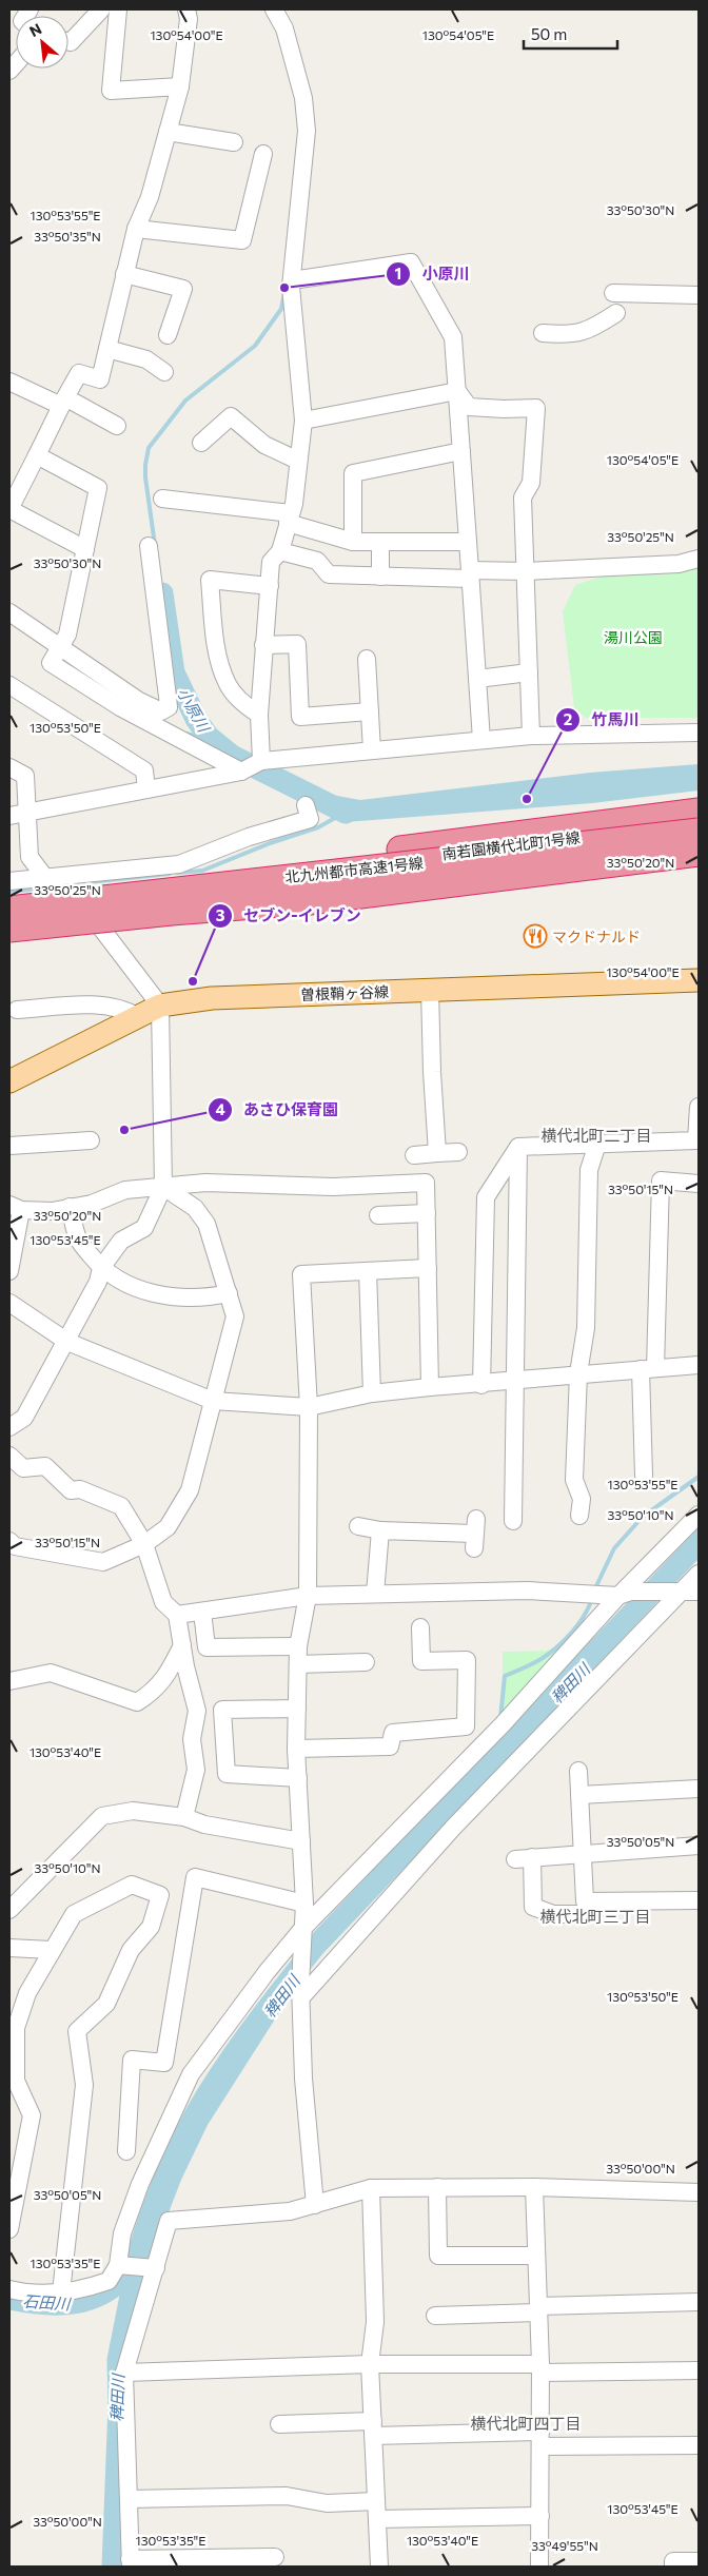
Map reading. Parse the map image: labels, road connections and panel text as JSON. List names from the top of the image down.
{
  "streets": {
    "highway": ["北九州都市高速1号線"],
    "main road": ["曽根鞘ヶ谷線"],
    "street": ["南若園横代北町1号線"]
  },
  "crossings": [
    ["南若園横代北町1号線", "北九州都市高速1号線"]
  ],
  "districts": ["横代北町二丁目", "横代北町三丁目", "横代北町四丁目"],
  "water": ["小原川", "稗田川", "石田川"],
  "parks": ["湯川公園"],
  "places": {
    "other": [
      "小原川",
      "竹馬川",
      "セブン-イレブン",
      "あさひ保育園"
    ],
    "restaurant": ["マクドナルド"]
  },
  "scale_bar": "50 m",
  "north": "top left",
  "coordinates": [
    "130°54'00\"E",
    "130°54'05\"E",
    "33°50'30\"N",
    "130°53'55\"E",
    "33°50'35\"N",
    "33°50'25\"N",
    "130°53'50\"E",
    "33°50'20\"N",
    "33°50'15\"N",
    "130°53'45\"E",
    "33°50'10\"N",
    "130°53'40\"E",
    "33°50'05\"N",
    "33°50'00\"N",
    "130°53'35\"E",
    "33°49'55\"N"
  ]
}
